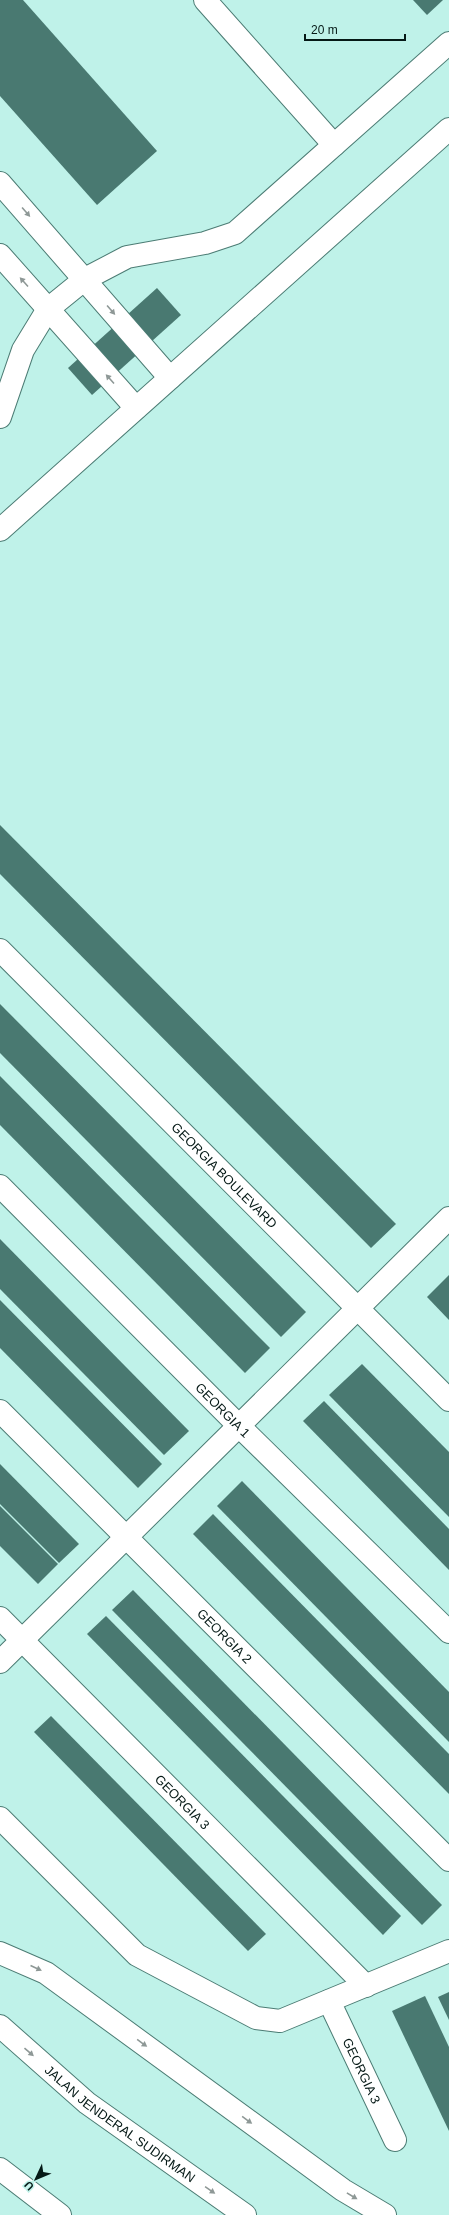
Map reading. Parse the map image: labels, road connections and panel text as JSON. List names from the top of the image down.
{
  "streets": {
    "street": [
      "GEORGIA BOULEVARD",
      "GEORGIA 1",
      "GEORGIA 2",
      "GEORGIA 3",
      "JALAN JENDERAL SUDIRMAN"
    ]
  },
  "scale_bar": "20 m",
  "north": "bottom left"
}
